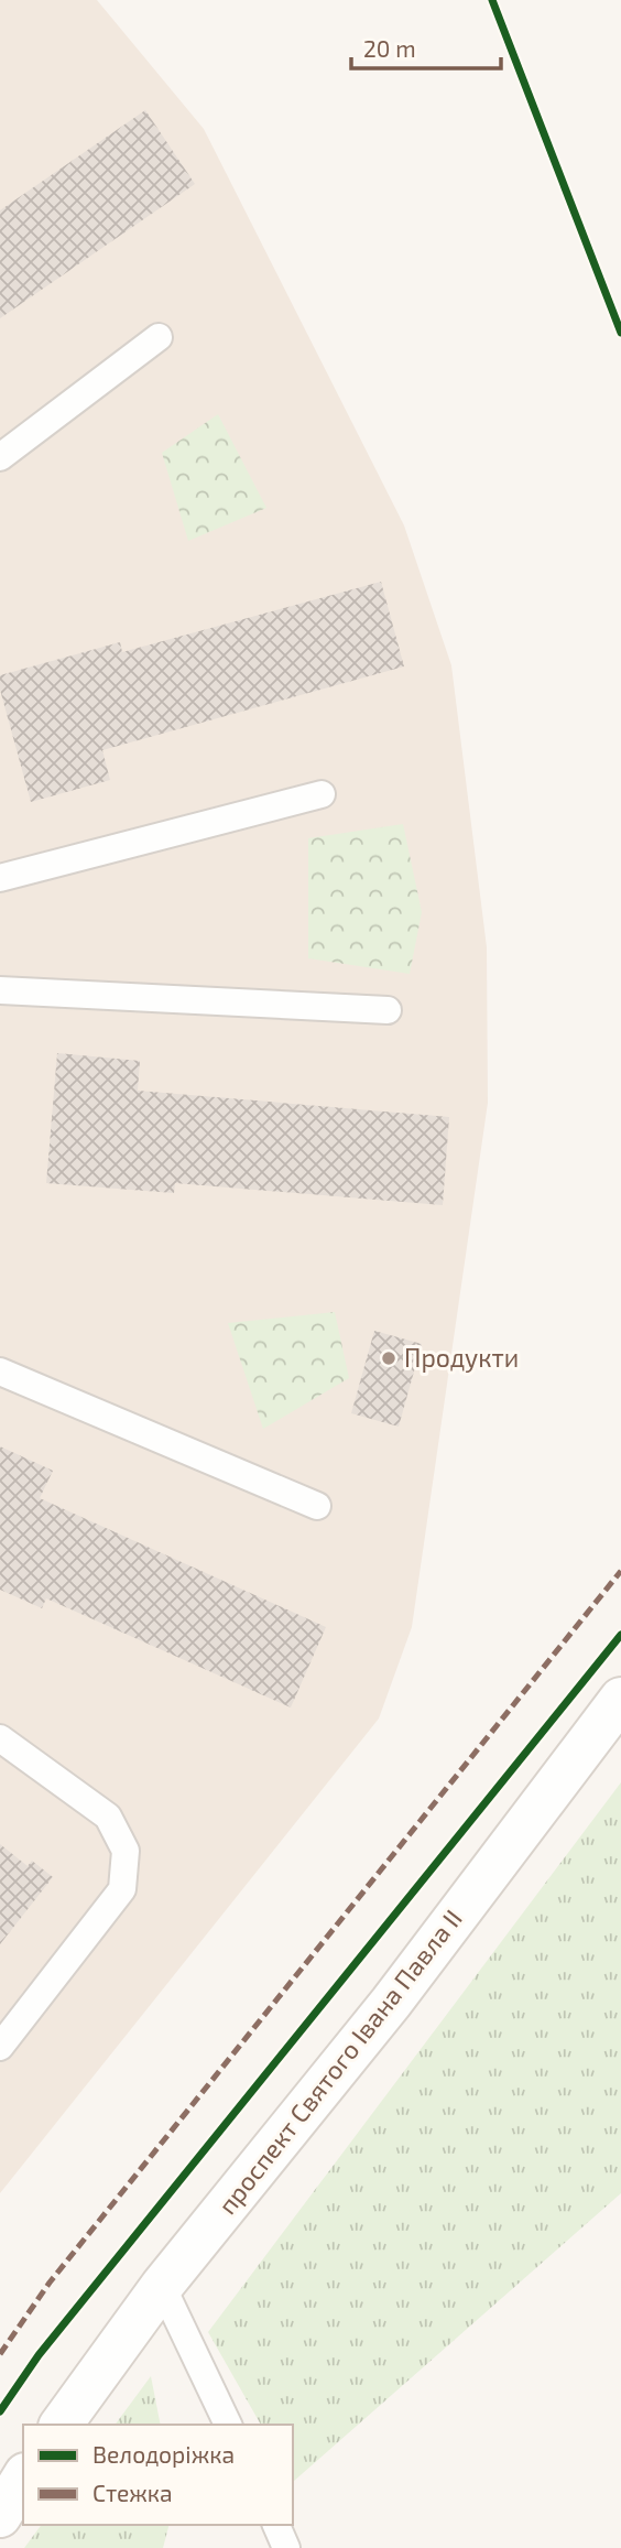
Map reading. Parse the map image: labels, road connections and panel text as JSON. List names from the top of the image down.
{
  "streets": {
    "main road": ["проспект Святого Івана Павла II"]
  },
  "places": ["Продукти"],
  "legend": ["Велодоріжка", "Стежка"],
  "scale_bar": "20 m"
}
